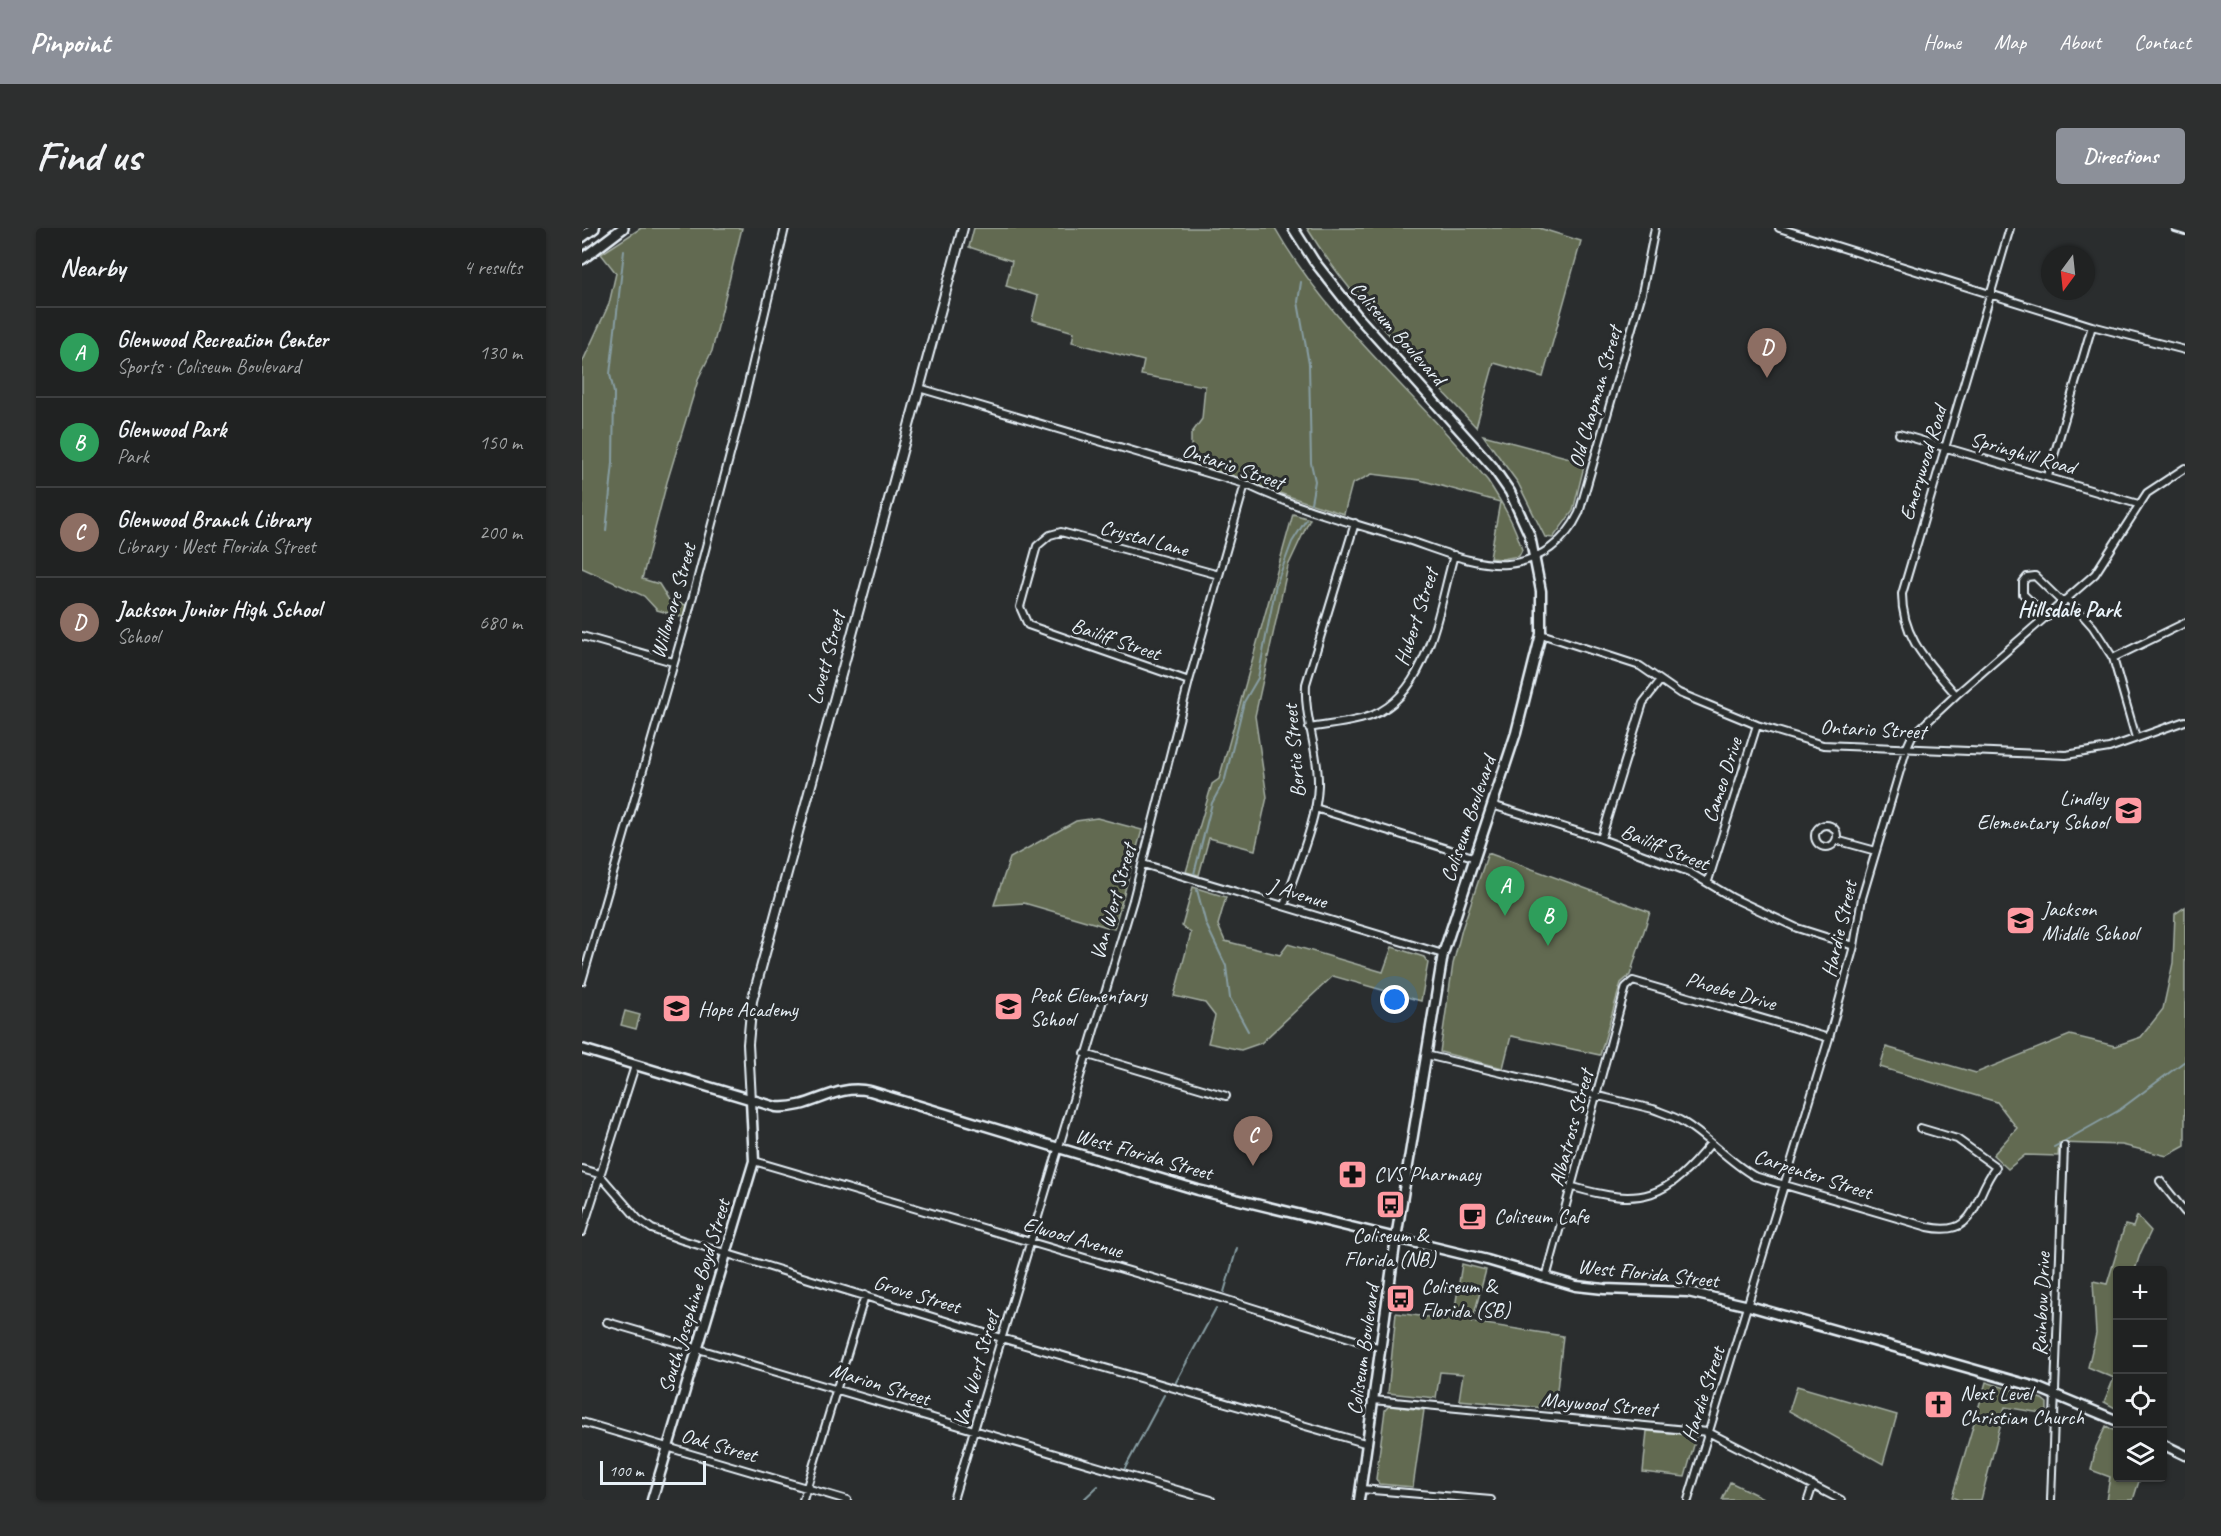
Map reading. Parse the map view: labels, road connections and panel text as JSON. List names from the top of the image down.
{
  "streets": {
    "main road": ["Coliseum Boulevard", "West Florida Street", "South Josephine Boyd Street"],
    "street": [
      "Old Chapman Street",
      "Springhill Road",
      "Emerywood Road",
      "Ontario Street",
      "Crystal Lane",
      "Willomore Street",
      "Hubert Street",
      "Bailiff Street",
      "Lovett Street",
      "Bertie Street",
      "Cameo Drive",
      "J Avenue",
      "Van Wert Street",
      "Hardie Street",
      "Phoebe Drive",
      "Albatross Street",
      "Carpenter Street",
      "Elwood Avenue",
      "Grove Street",
      "Rainbow Drive",
      "Marion Street",
      "Maywood Street",
      "Oak Street"
    ]
  },
  "crossings": [
    ["Coliseum Boulevard", "Old Chapman Street"],
    ["Coliseum Boulevard", "Ontario Street"],
    ["Coliseum Boulevard", "Bailiff Street"],
    ["Coliseum Boulevard", "J Avenue"],
    ["Coliseum Boulevard", "West Florida Street"],
    ["Coliseum Boulevard", "Carpenter Street"],
    ["Coliseum Boulevard", "Elwood Avenue"],
    ["Coliseum Boulevard", "Grove Street"],
    ["Coliseum Boulevard", "Maywood Street"],
    ["Old Chapman Street", "Ontario Street"],
    ["Springhill Road", "Emerywood Road"],
    ["Springhill Road", "Hardie Street"],
    ["Emerywood Road", "Hardie Street"],
    ["Ontario Street", "Hubert Street"],
    ["Ontario Street", "Lovett Street"],
    ["Ontario Street", "Bertie Street"],
    ["Ontario Street", "Cameo Drive"],
    ["Ontario Street", "Van Wert Street"],
    ["Ontario Street", "Hardie Street"],
    ["Crystal Lane", "Bailiff Street"],
    ["Crystal Lane", "Van Wert Street"],
    ["Hubert Street", "Bertie Street"],
    ["Bailiff Street", "Cameo Drive"],
    ["Bailiff Street", "Van Wert Street"],
    ["Bailiff Street", "Hardie Street"],
    ["Lovett Street", "West Florida Street"],
    ["Lovett Street", "South Josephine Boyd Street"],
    ["Bertie Street", "J Avenue"],
    ["J Avenue", "Van Wert Street"],
    ["Van Wert Street", "West Florida Street"],
    ["Van Wert Street", "Elwood Avenue"],
    ["Van Wert Street", "Grove Street"],
    ["Van Wert Street", "Marion Street"],
    ["Hardie Street", "Phoebe Drive"],
    ["Hardie Street", "West Florida Street"],
    ["Hardie Street", "Carpenter Street"],
    ["Hardie Street", "Maywood Street"],
    ["Phoebe Drive", "Albatross Street"],
    ["Albatross Street", "West Florida Street"],
    ["Albatross Street", "Carpenter Street"],
    ["West Florida Street", "South Josephine Boyd Street"],
    ["West Florida Street", "Rainbow Drive"],
    ["Elwood Avenue", "South Josephine Boyd Street"],
    ["Grove Street", "South Josephine Boyd Street"],
    ["South Josephine Boyd Street", "Marion Street"],
    ["South Josephine Boyd Street", "Oak Street"]
  ],
  "districts": ["Hillsdale Park"],
  "places": {
    "school or university": [
      "Lindley Elementary School",
      "Jackson Middle School",
      "Peck Elementary School",
      "Hope Academy"
    ],
    "pharmacy": ["CVS Pharmacy"],
    "bus stop": ["Coliseum & Florida (NB)", "Coliseum & Florida (SB)"],
    "cafe": ["Coliseum Cafe"],
    "church": ["Next Level Christian Church"]
  },
  "scale_bar": "100 m",
  "north": "bottom",
  "page": {
    "header": "Pinpoint",
    "nav": [
      "Home",
      "Map",
      "About",
      "Contact"
    ],
    "buttons": "Directions",
    "title": "Find us",
    "heading": ["Nearby", "4 results"],
    "list": [
      {
        "mark": "A",
        "name": "Glenwood Recreation Center",
        "note": "Sports · Coliseum Boulevard",
        "value": "130 m"
      },
      {
        "mark": "B",
        "name": "Glenwood Park",
        "note": "Park",
        "value": "150 m"
      },
      {
        "mark": "C",
        "name": "Glenwood Branch Library",
        "note": "Library · West Florida Street",
        "value": "200 m"
      },
      {
        "mark": "D",
        "name": "Jackson Junior High School",
        "note": "School",
        "value": "680 m"
      }
    ],
    "pins": [
      "D",
      "A",
      "B",
      "C"
    ],
    "map_buttons": ["+", "−"],
    "scale": "100 m"
  }
}
